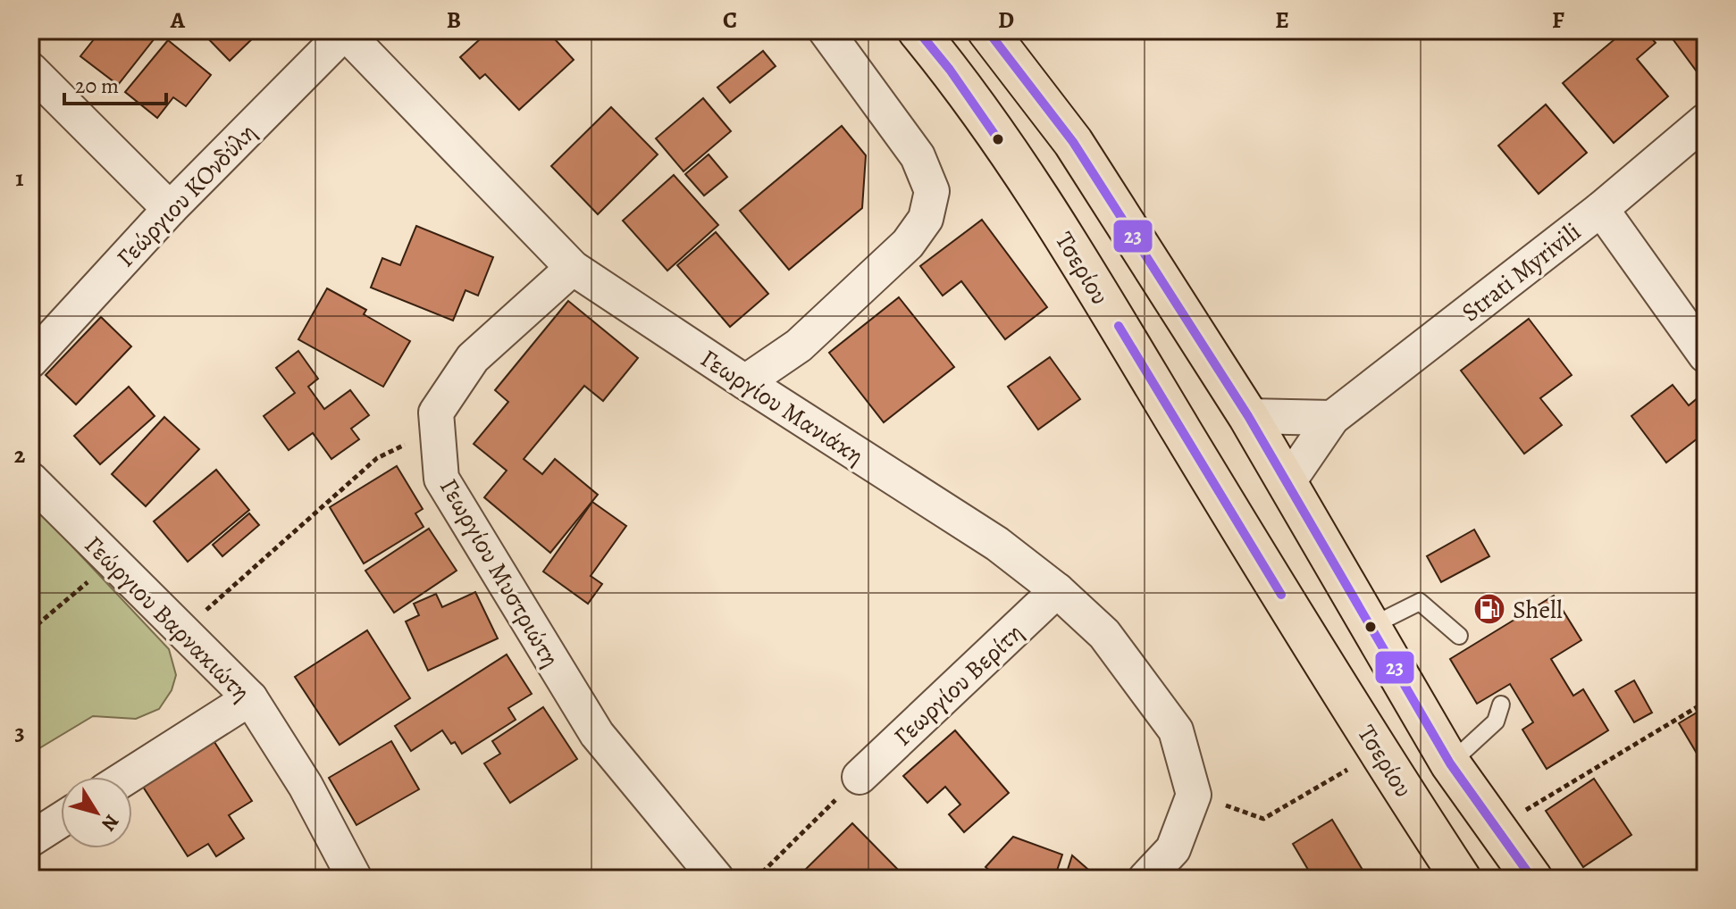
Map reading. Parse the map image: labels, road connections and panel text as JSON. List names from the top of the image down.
{
  "streets": {
    "main road": ["Τσερίου"],
    "street": [
      "Γεώργιου ΚΟνδύλη",
      "Strati Myrivili",
      "Γεωργίου Μανιάκη",
      "Γεωργίου Μυστριώτη",
      "Γεώργιου Βαρνακιώτη",
      "Γεωργίου Βερίτη"
    ]
  },
  "crossings": [
    ["Γεώργιου ΚΟνδύλη", "Γεωργίου Μανιάκη"],
    ["Γεωργίου Μανιάκη", "Γεωργίου Μυστριώτη"],
    ["Γεωργίου Μανιάκη", "Γεωργίου Βερίτη"]
  ],
  "places": {
    "fuel station": ["Shell"]
  },
  "lines": ["transit line 23"],
  "scale_bar": "20 m",
  "north": "bottom right",
  "grid": {
    "columns": [
      "A",
      "B",
      "C",
      "D",
      "E",
      "F"
    ],
    "rows": ["1", "2", "3"]
  }
}
